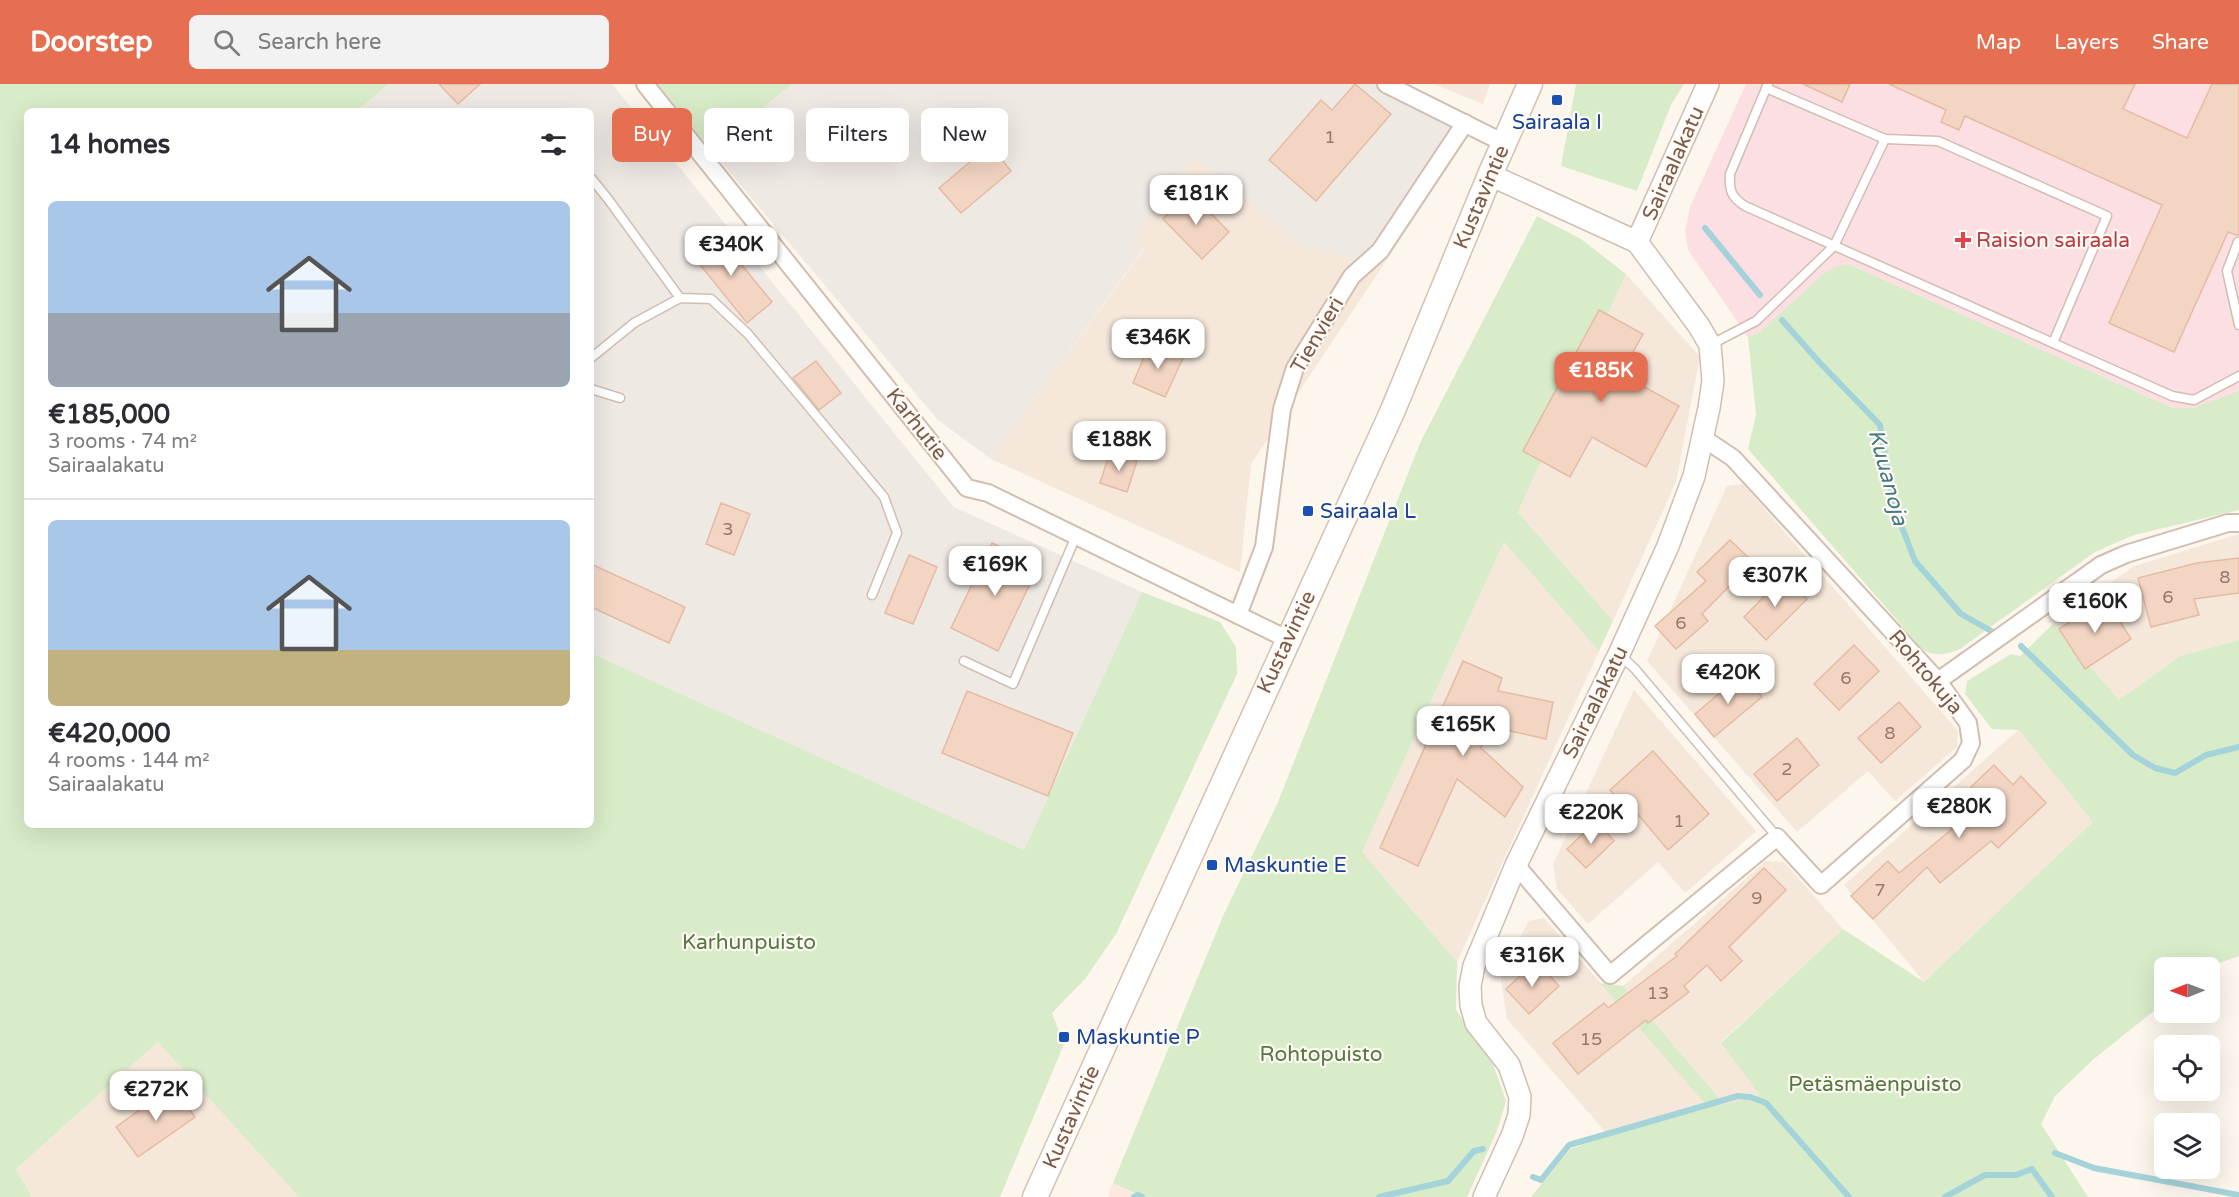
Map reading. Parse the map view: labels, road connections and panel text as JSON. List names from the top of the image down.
{
  "streets": {
    "main road": ["Kustavintie"],
    "street": [
      "Sairaalakatu",
      "Tienvieri",
      "Karhutie",
      "Rohtokuja"
    ]
  },
  "crossings": [
    ["Sairaalakatu", "Kustavintie"],
    ["Sairaalakatu", "Rohtokuja"],
    ["Kustavintie", "Karhutie"],
    ["Tienvieri", "Karhutie"]
  ],
  "water": ["Kuuanoja"],
  "parks": ["Karhunpuisto", "Rohtopuisto", "Petäsmäenpuisto"],
  "places": {
    "transit": [
      "Sairaala I",
      "Sairaala L",
      "Maskuntie E",
      "Maskuntie P"
    ],
    "health": ["Raision sairaala"]
  },
  "house_numbers": [
    "1",
    "3",
    "8",
    "6",
    "6",
    "6",
    "8",
    "2",
    "1",
    "7",
    "9",
    "13",
    "15"
  ],
  "north": "left",
  "page": {
    "header": "Doorstep",
    "search": "Search here",
    "nav": ["Map", "Layers", "Share"],
    "chip": [
      "Buy",
      "Rent",
      "Filters",
      "New"
    ],
    "heading": "14 homes",
    "price": [
      "€181K",
      "€340K",
      "€346K",
      "€185K",
      "€188K",
      "€169K",
      "€307K",
      "€160K",
      "€420K",
      "€165K",
      "€280K",
      "€220K",
      "€316K",
      "€272K"
    ],
    "list": [
      {
        "name": "€185,000",
        "note": "3 rooms · 74 m² · Sairaalakatu"
      },
      {
        "name": "€420,000",
        "note": "4 rooms · 144 m² · Sairaalakatu"
      }
    ]
  }
}
